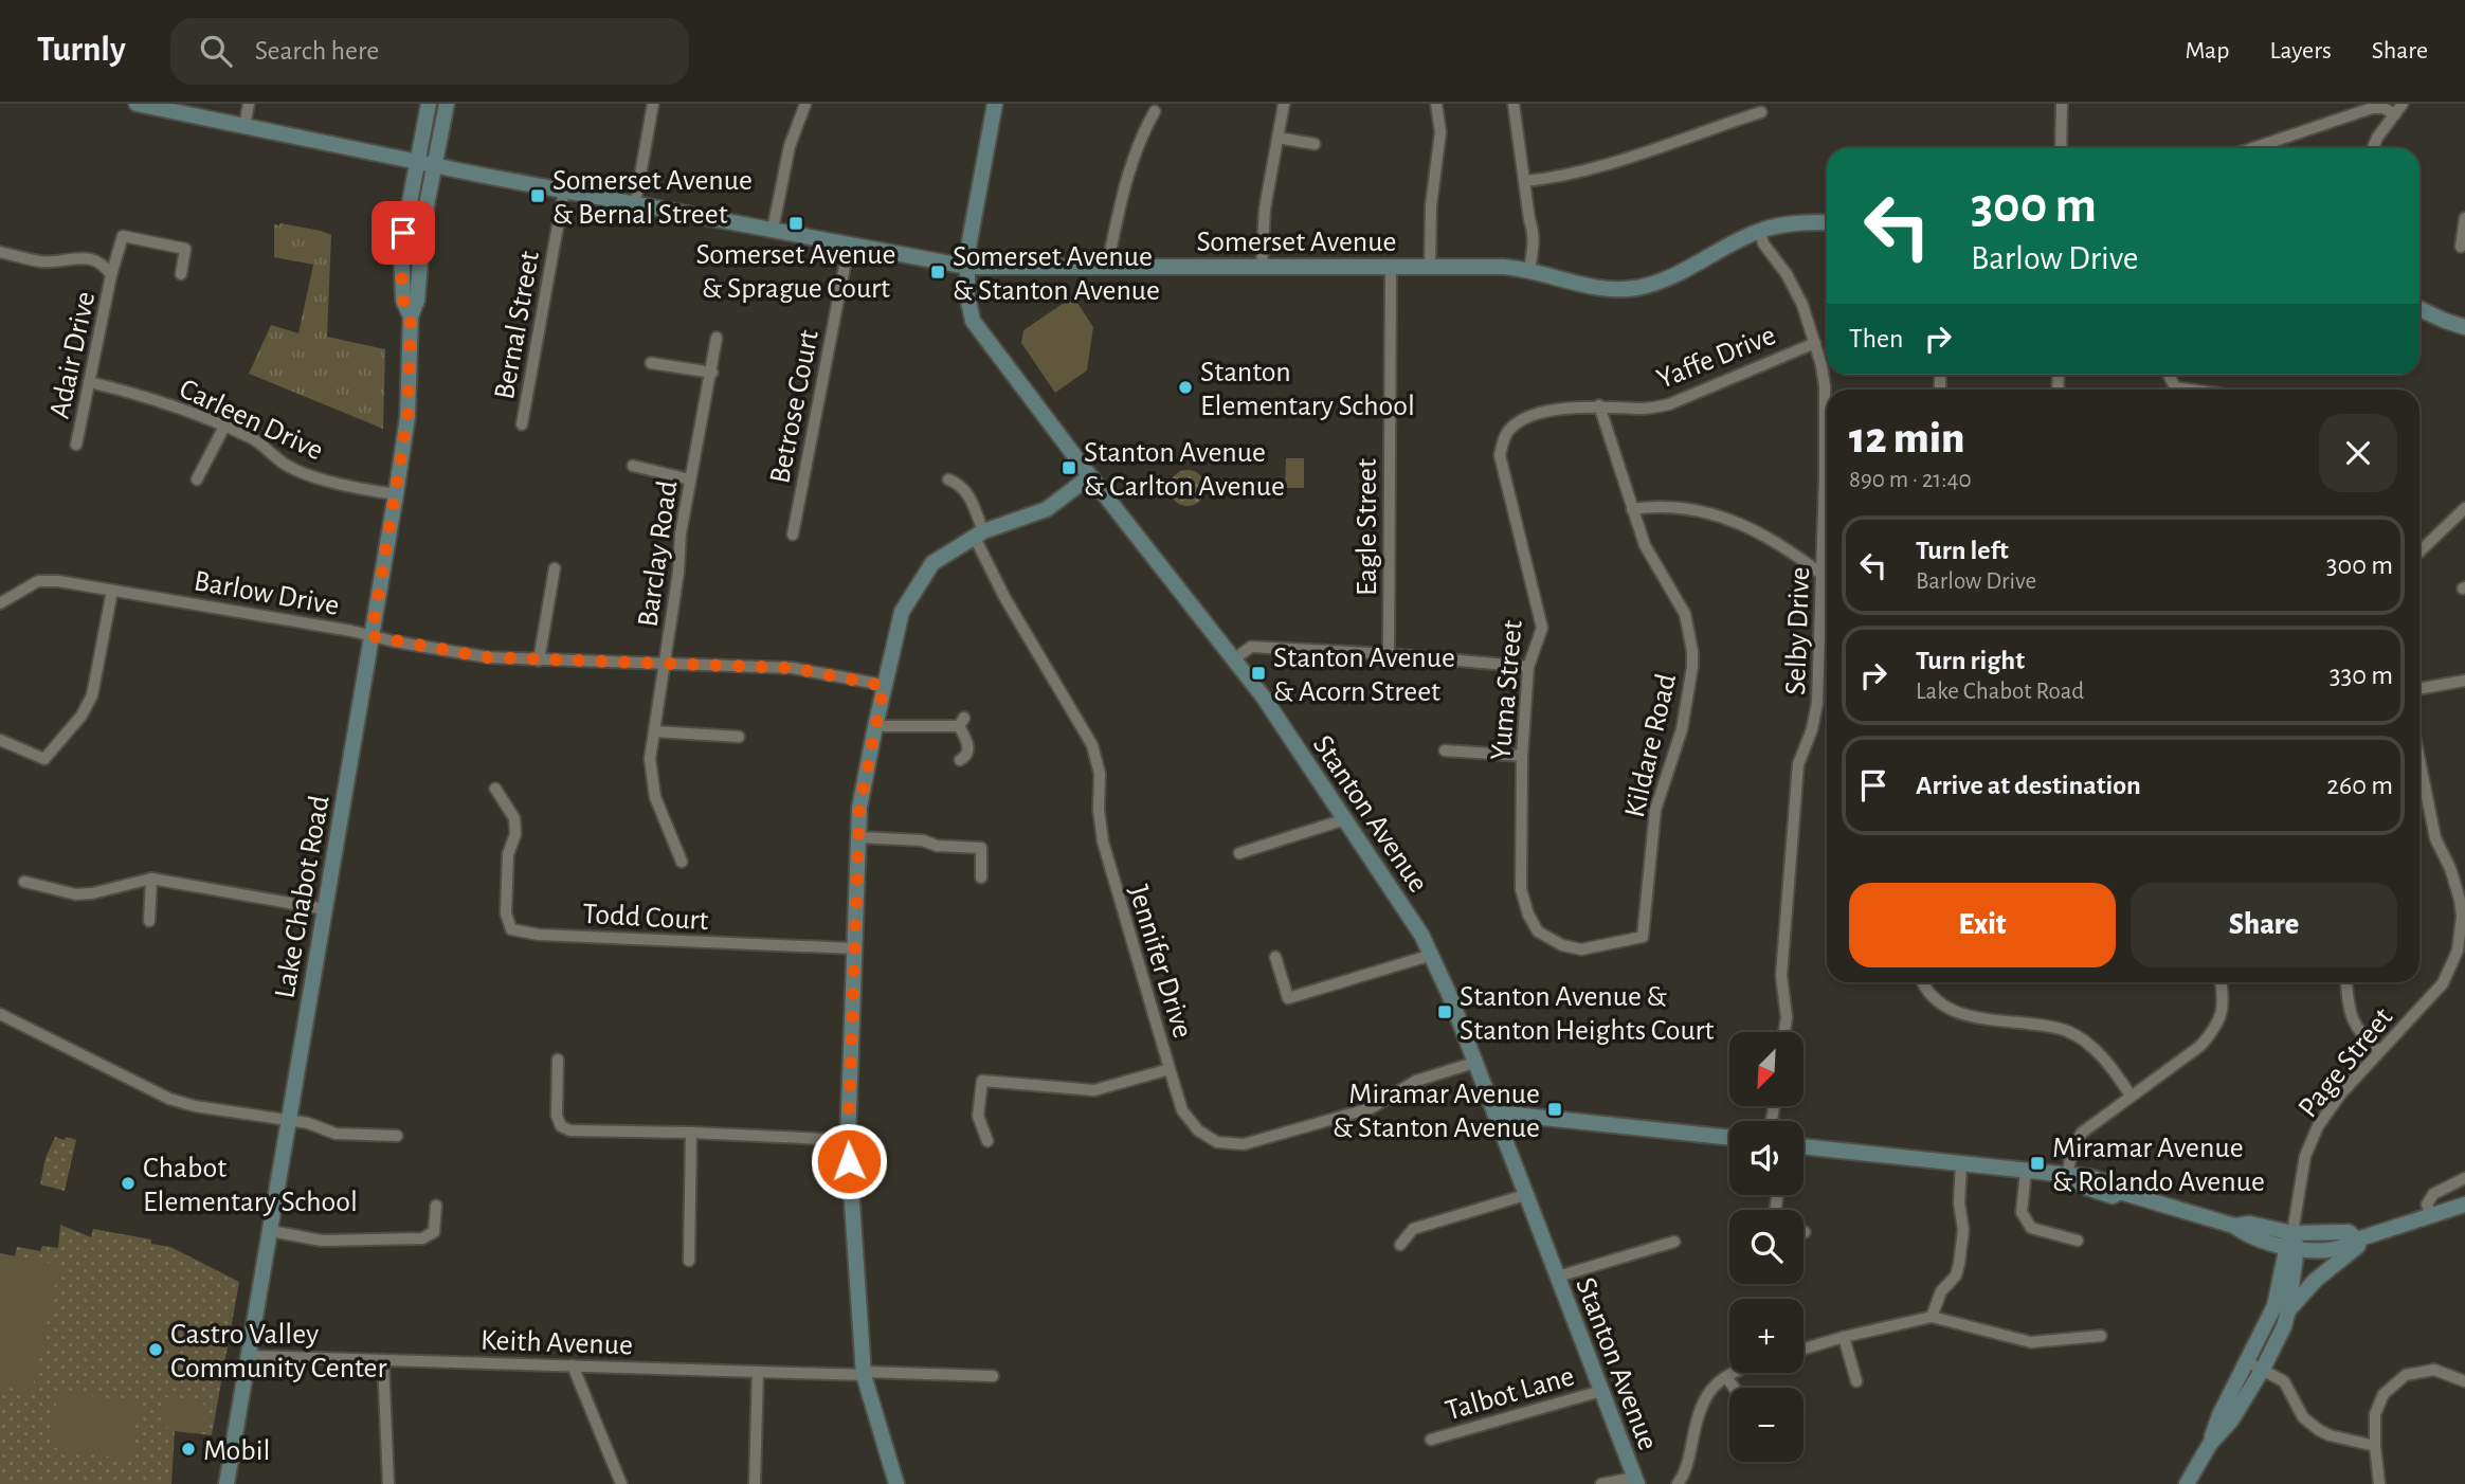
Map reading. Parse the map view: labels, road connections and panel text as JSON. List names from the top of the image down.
{
  "streets": {
    "street": [
      "Somerset Avenue",
      "Bernal Street",
      "Adair Drive",
      "Yaffe Drive",
      "Betrose Court",
      "Carleen Drive",
      "Eagle Street",
      "Barclay Road",
      "Barlow Drive",
      "Selby Drive",
      "Yuma Street",
      "Kildare Road",
      "Stanton Avenue",
      "Lake Chabot Road",
      "Todd Court",
      "Jennifer Drive",
      "Page Street",
      "Keith Avenue",
      "Talbot Lane"
    ]
  },
  "crossings": [
    ["Somerset Avenue", "Bernal Street"],
    ["Somerset Avenue", "Betrose Court"],
    ["Somerset Avenue", "Eagle Street"],
    ["Somerset Avenue", "Selby Drive"],
    ["Somerset Avenue", "Stanton Avenue"],
    ["Somerset Avenue", "Lake Chabot Road"],
    ["Adair Drive", "Carleen Drive"],
    ["Yaffe Drive", "Selby Drive"],
    ["Yaffe Drive", "Yuma Street"],
    ["Yaffe Drive", "Kildare Road"],
    ["Carleen Drive", "Lake Chabot Road"],
    ["Barclay Road", "Barlow Drive"],
    ["Barlow Drive", "Lake Chabot Road"],
    ["Yuma Street", "Kildare Road"],
    ["Stanton Avenue", "Jennifer Drive"],
    ["Stanton Avenue", "Talbot Lane"],
    ["Lake Chabot Road", "Keith Avenue"]
  ],
  "places": {
    "transit": [
      "Somerset Avenue & Bernal Street",
      "Somerset Avenue & Sprague Court",
      "Somerset Avenue & Stanton Avenue",
      "Stanton Avenue & Carlton Avenue",
      "Stanton Avenue & Acorn Street",
      "Stanton Avenue & Stanton Heights Court",
      "Miramar Avenue & Stanton Avenue",
      "Miramar Avenue & Rolando Avenue"
    ],
    "other": [
      "Stanton Elementary School",
      "Chabot Elementary School",
      "Castro Valley Community Center",
      "Mobil"
    ]
  },
  "north": "bottom left",
  "page": {
    "header": "Turnly",
    "search": "Search here",
    "nav": ["Map", "Layers", "Share"],
    "turn": ["300 m", "Barlow Drive"],
    "then": "Then",
    "heading": ["12 min", "890 m · 21:40"],
    "list": [
      {
        "name": "Turn left",
        "note": "Barlow Drive",
        "value": "300 m"
      },
      {
        "name": "Turn right",
        "note": "Lake Chabot Road",
        "value": "330 m"
      },
      {
        "name": "Arrive at destination",
        "value": "260 m"
      }
    ],
    "buttons": ["Exit", "Share"],
    "map_buttons": ["+", "−"]
  }
}
